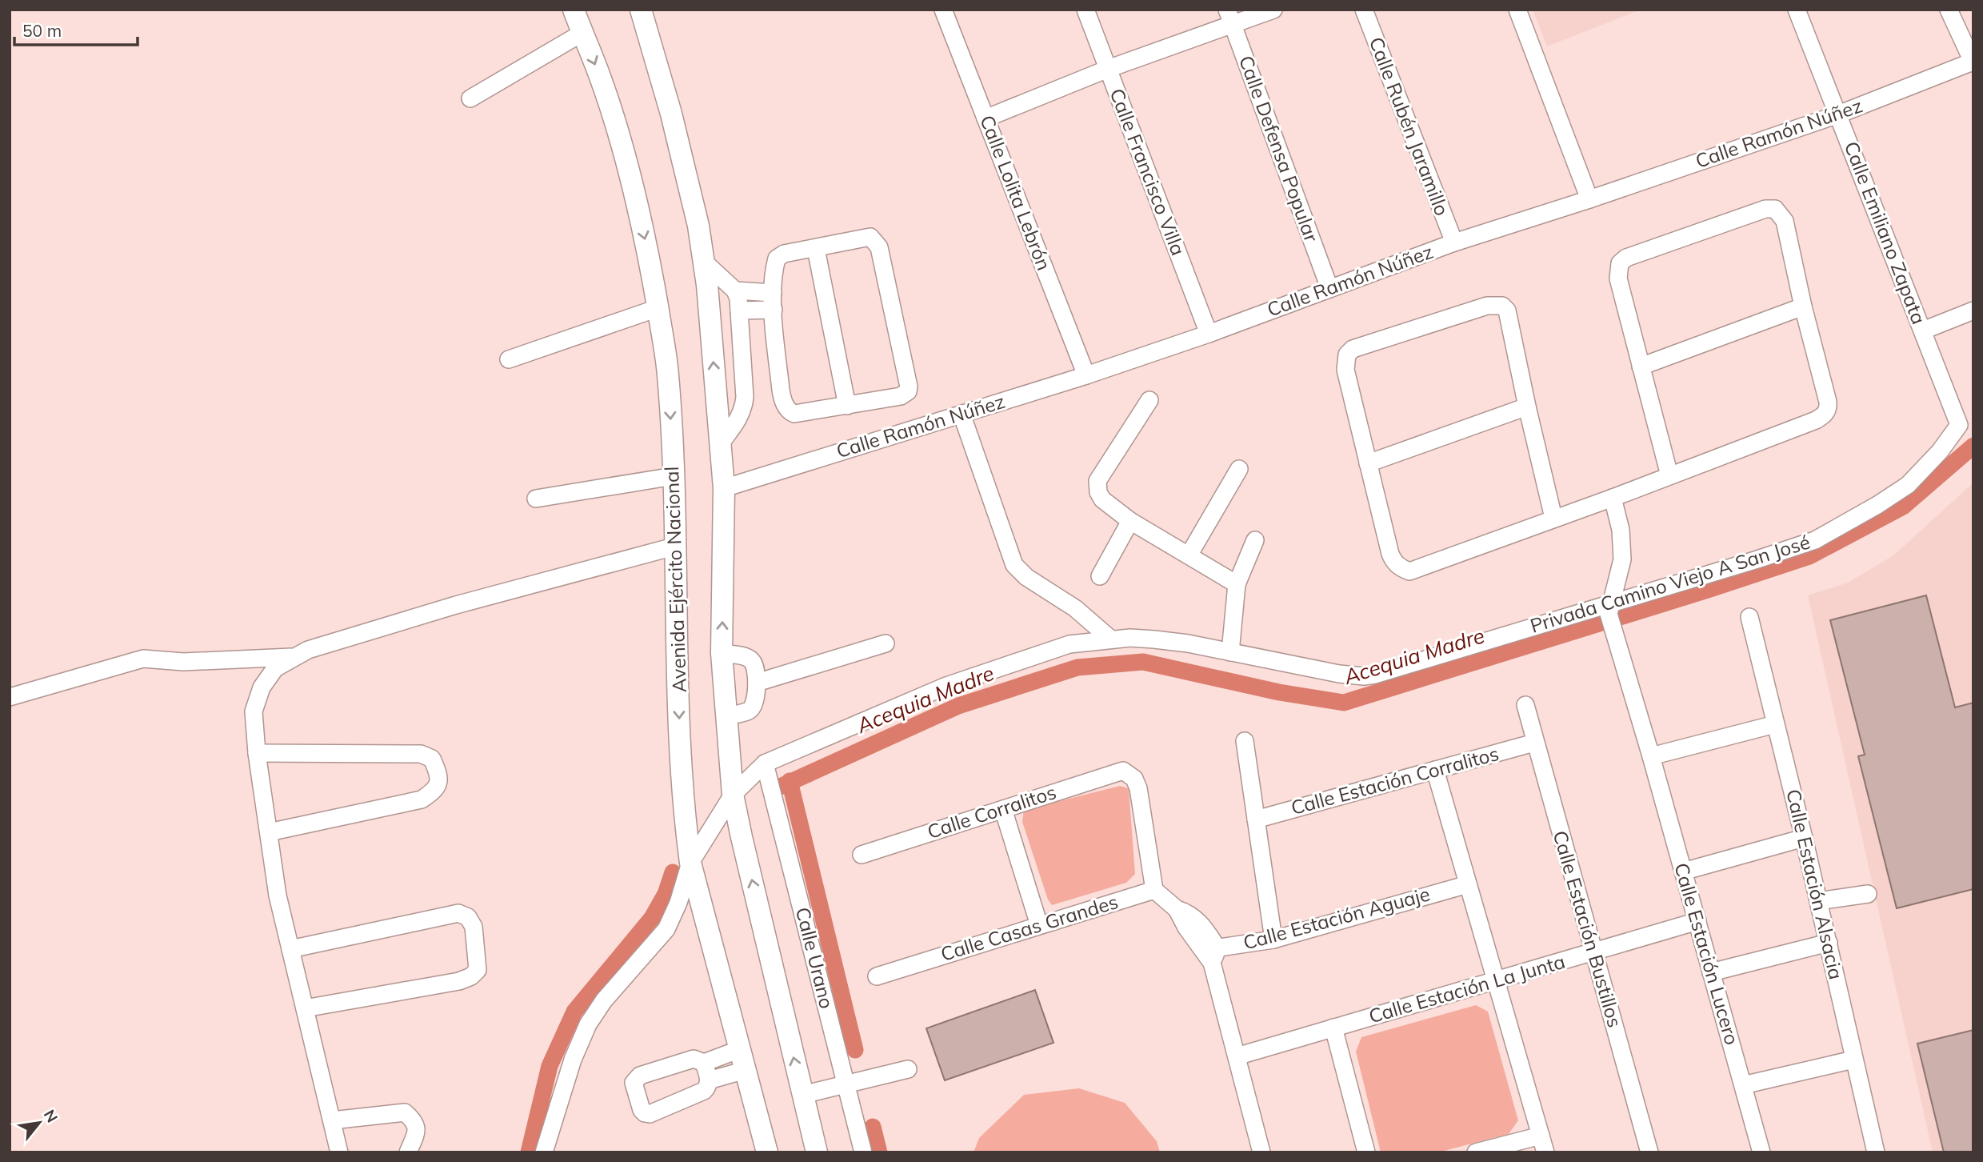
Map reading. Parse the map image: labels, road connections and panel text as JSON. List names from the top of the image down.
{
  "streets": {
    "main road": ["Avenida Ejército Nacional"],
    "street": [
      "Calle Rubén Jaramillo",
      "Calle Ramón Núñez",
      "Calle Defensa Popular",
      "Calle Francisco Villa",
      "Calle Lolita Lebrón",
      "Calle Emiliano Zapata",
      "Privada Camino Viejo A San José",
      "Calle Estación Corralitos",
      "Calle Corralitos",
      "Calle Estación Alsacia",
      "Calle Estación Aguaje",
      "Calle Casas Grandes",
      "Calle Estación Bustillos",
      "Calle Estación Lucero",
      "Calle Urano",
      "Calle Estación La Junta"
    ]
  },
  "crossings": [
    ["Calle Rubén Jaramillo", "Calle Ramón Núñez"],
    ["Calle Ramón Núñez", "Calle Defensa Popular"],
    ["Calle Ramón Núñez", "Calle Francisco Villa"],
    ["Calle Ramón Núñez", "Calle Lolita Lebrón"],
    ["Calle Ramón Núñez", "Calle Emiliano Zapata"],
    ["Calle Emiliano Zapata", "Privada Camino Viejo A San José"],
    ["Privada Camino Viejo A San José", "Calle Estación Lucero"],
    ["Calle Estación Corralitos", "Calle Estación Bustillos"],
    ["Calle Corralitos", "Calle Casas Grandes"],
    ["Calle Estación Bustillos", "Calle Estación La Junta"],
    ["Calle Estación Lucero", "Calle Estación La Junta"]
  ],
  "water": ["Acequia Madre"],
  "scale_bar": "50 m",
  "north": "top right"
}
